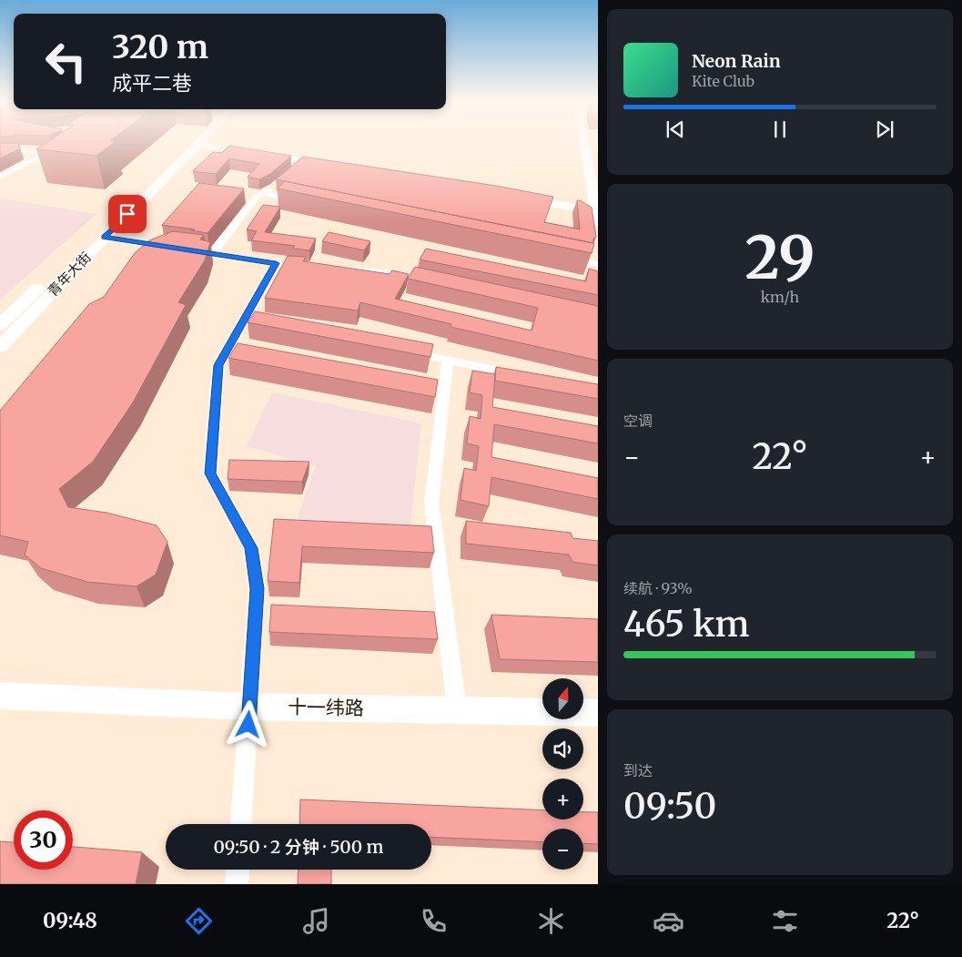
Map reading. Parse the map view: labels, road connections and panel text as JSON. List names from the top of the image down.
{
  "streets": {
    "main road": ["青年大街"],
    "street": ["十一纬路"]
  },
  "north": "top",
  "page": {
    "turn": ["320 m", "成平二巷"],
    "song": ["Neon Rain", "Kite Club"],
    "tile": [
      ["29", "km/h"],
      "空调",
      ["续航 · 93%", "465 km"],
      ["到达", "09:50"]
    ],
    "heat": ["−", "22°", "+"],
    "map_buttons": ["+", "−"],
    "limit": "30",
    "trip": "09:50 · 2 分钟 · 500 m",
    "tabs": ["09:48", "22°"]
  }
}
